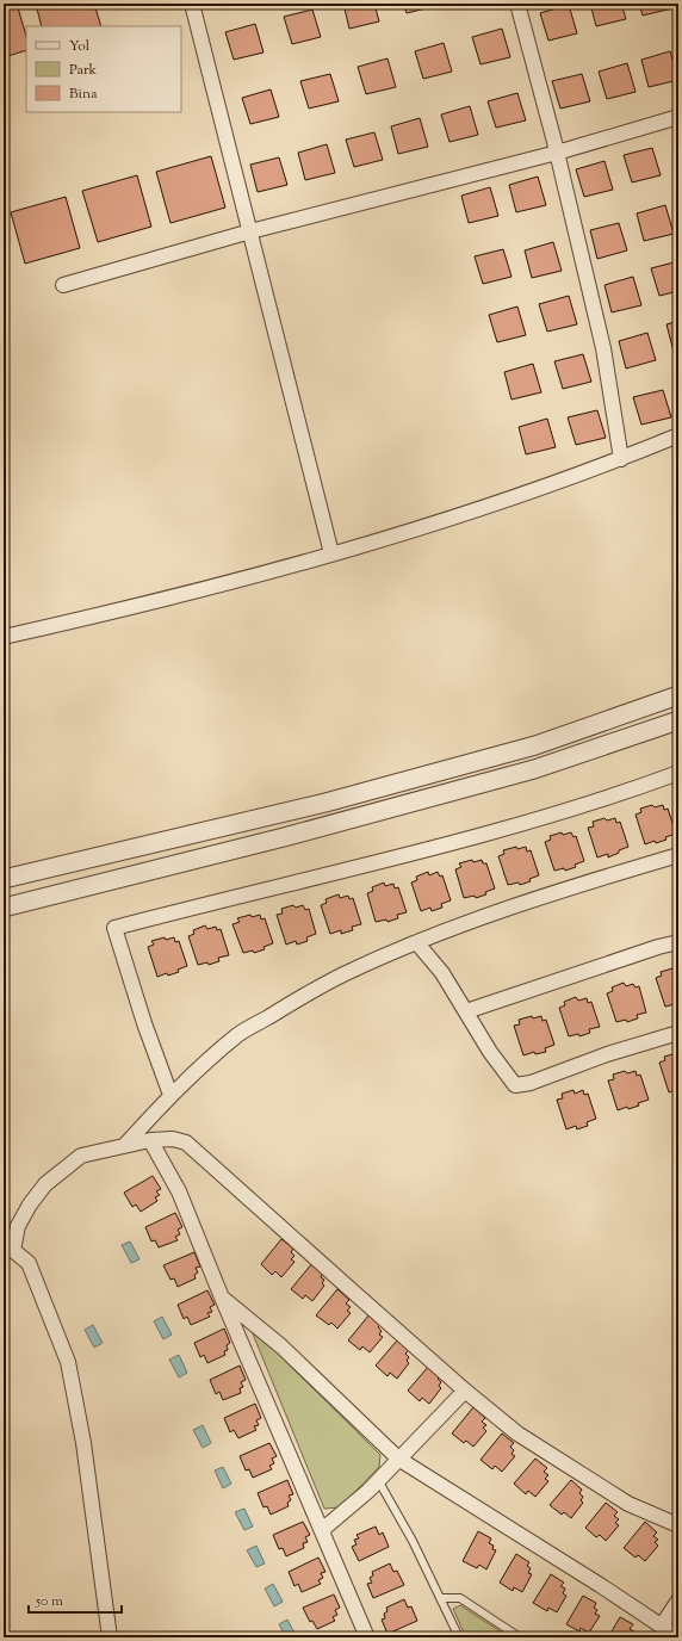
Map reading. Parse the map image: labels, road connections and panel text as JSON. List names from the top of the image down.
{
  "legend": ["Yol", "Park", "Bina"],
  "scale_bar": "50 m"
}
